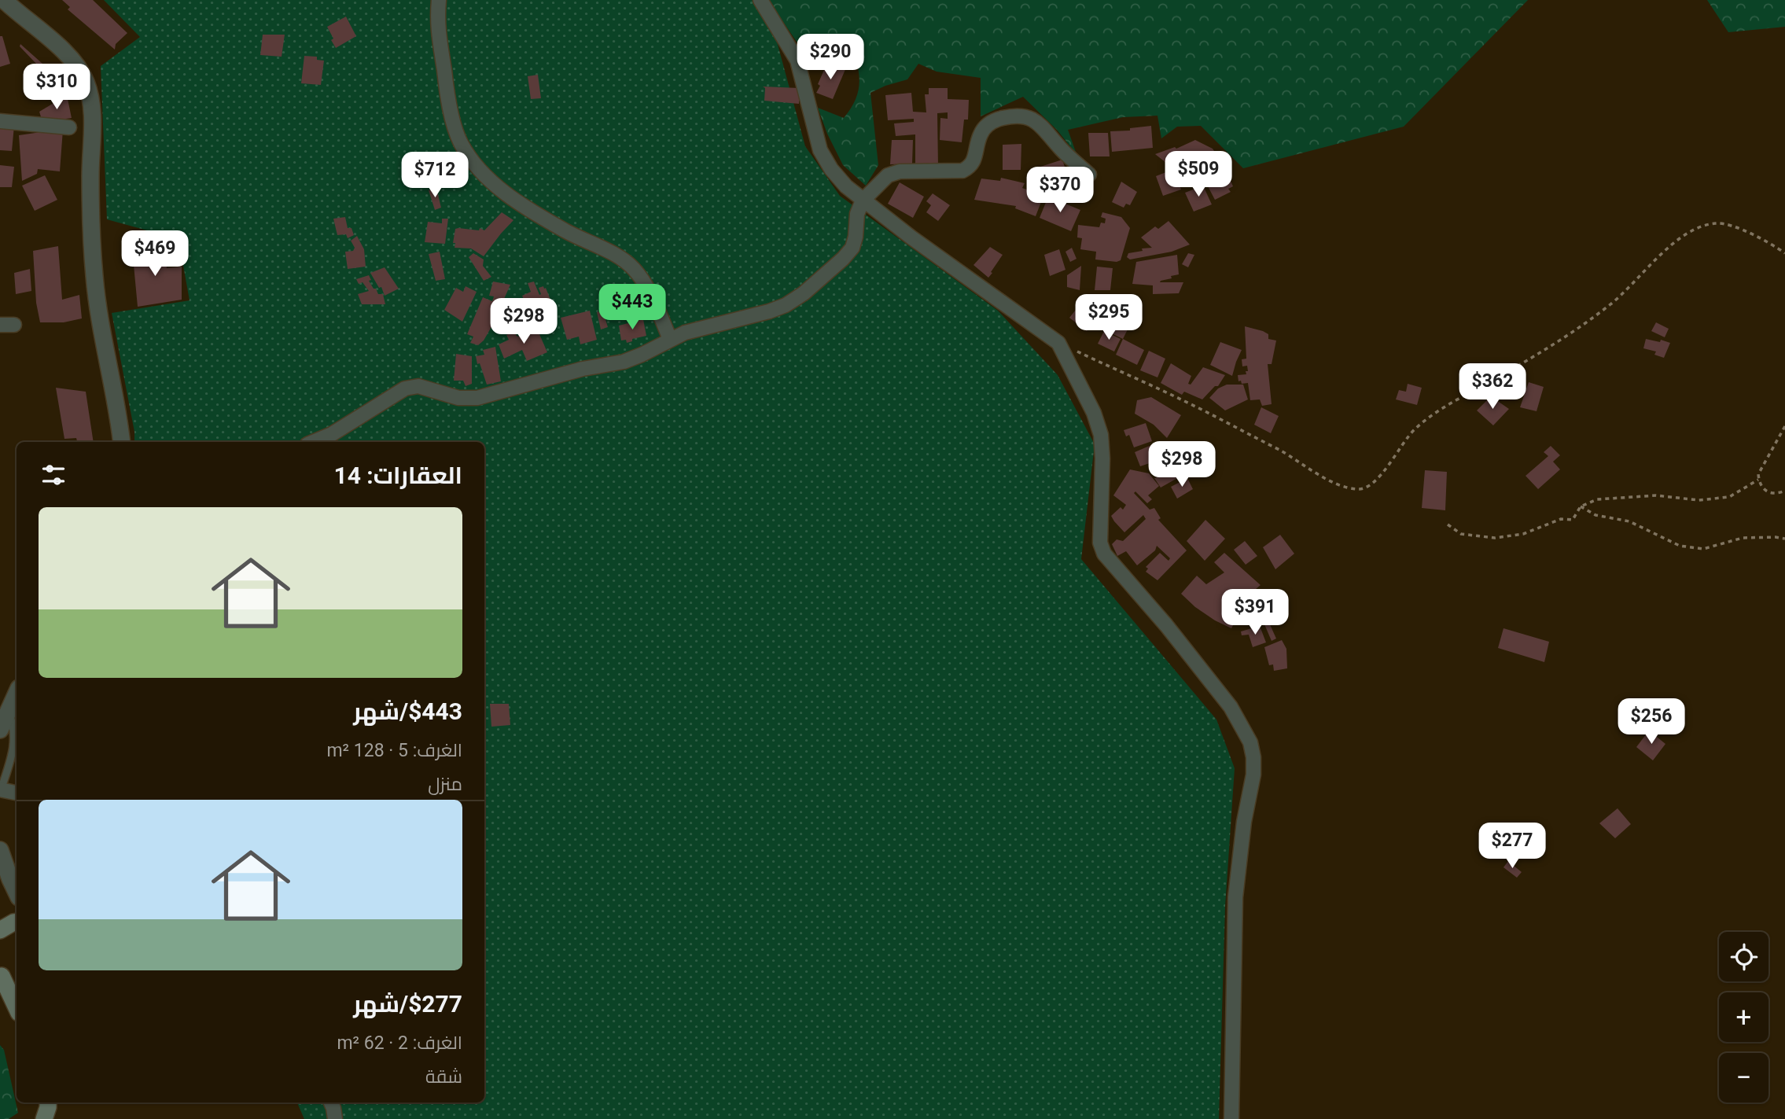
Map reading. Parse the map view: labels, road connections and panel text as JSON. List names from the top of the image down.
{
  "page": {
    "price": [
      "$290",
      "$310",
      "$509",
      "$712",
      "$370",
      "$469",
      "$443",
      "$295",
      "$298",
      "$362",
      "$298",
      "$391",
      "$256",
      "$277"
    ],
    "heading": "العقارات: 14",
    "list": [
      {
        "name": "$443/شهر",
        "note": "الغرف: 5 · 128 m² · منزل"
      },
      {
        "name": "$277/شهر",
        "note": "الغرف: 2 · 62 m² · شقة"
      }
    ],
    "map_buttons": ["+", "−"]
  }
}
